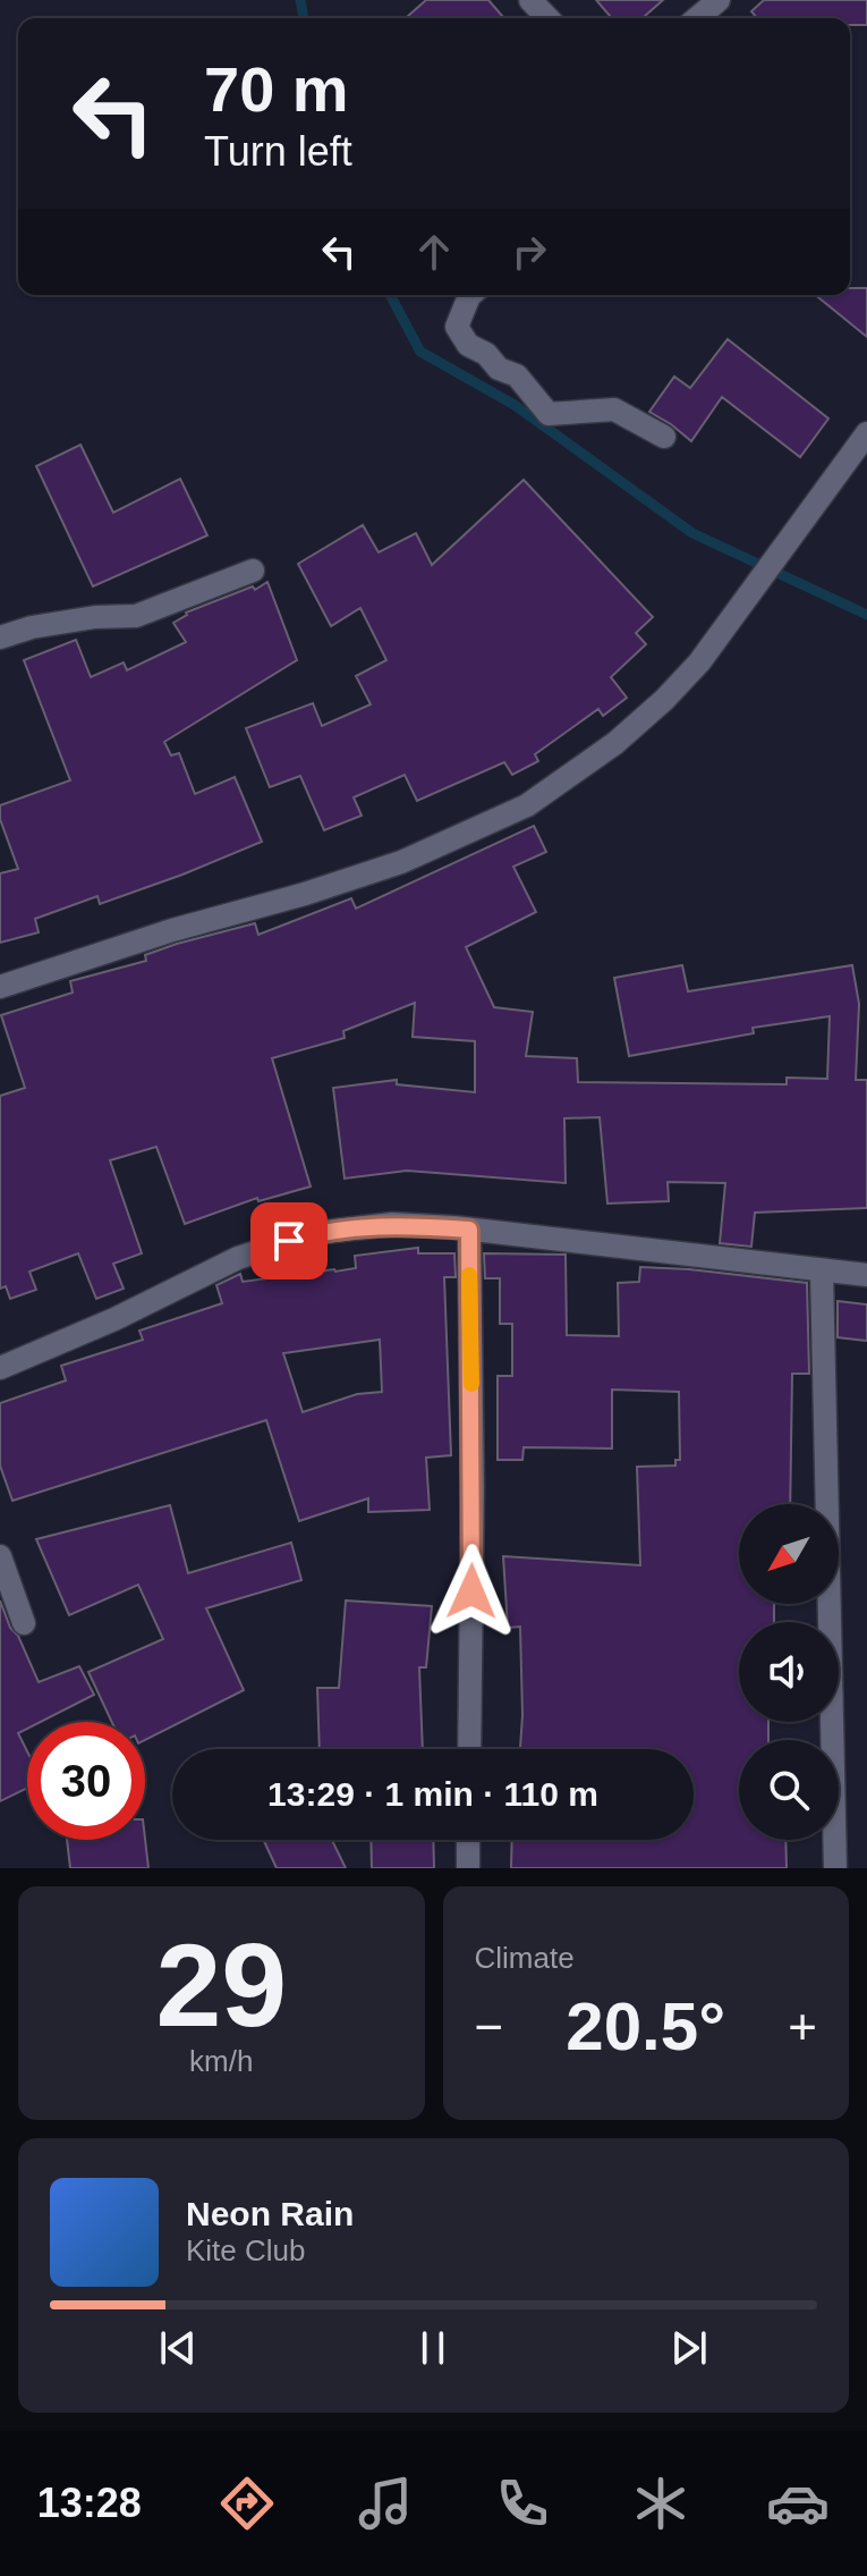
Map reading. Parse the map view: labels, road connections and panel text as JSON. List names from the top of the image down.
{
  "north": "bottom left",
  "page": {
    "turn": ["70 m", "Turn left"],
    "limit": "30",
    "trip": "13:29 · 1 min · 110 m",
    "tile": [
      ["29", "km/h"],
      "Climate"
    ],
    "heat": ["−", "20.5°", "+"],
    "song": ["Neon Rain", "Kite Club"],
    "tabs": "13:28"
  }
}
